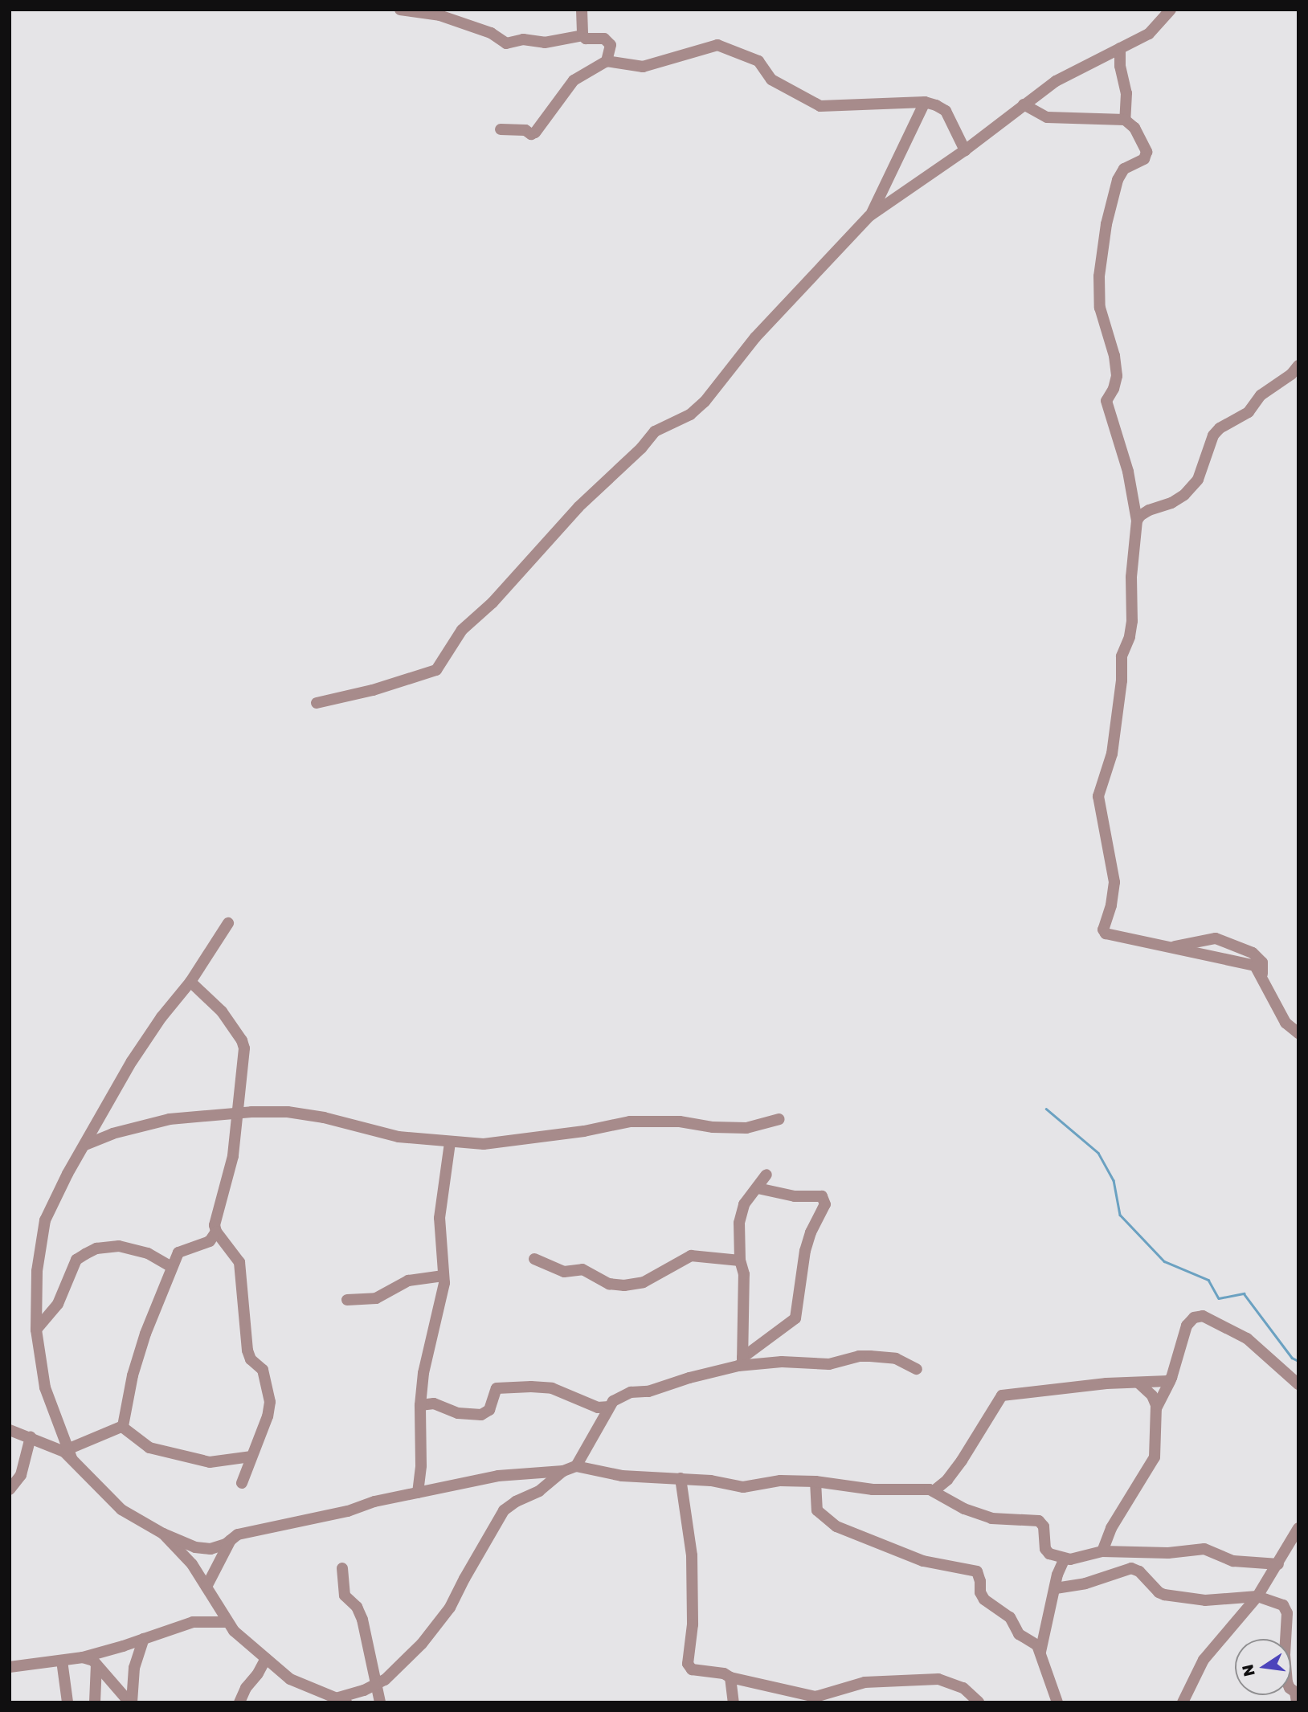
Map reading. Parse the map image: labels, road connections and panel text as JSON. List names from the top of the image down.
{
  "north": "left"
}
